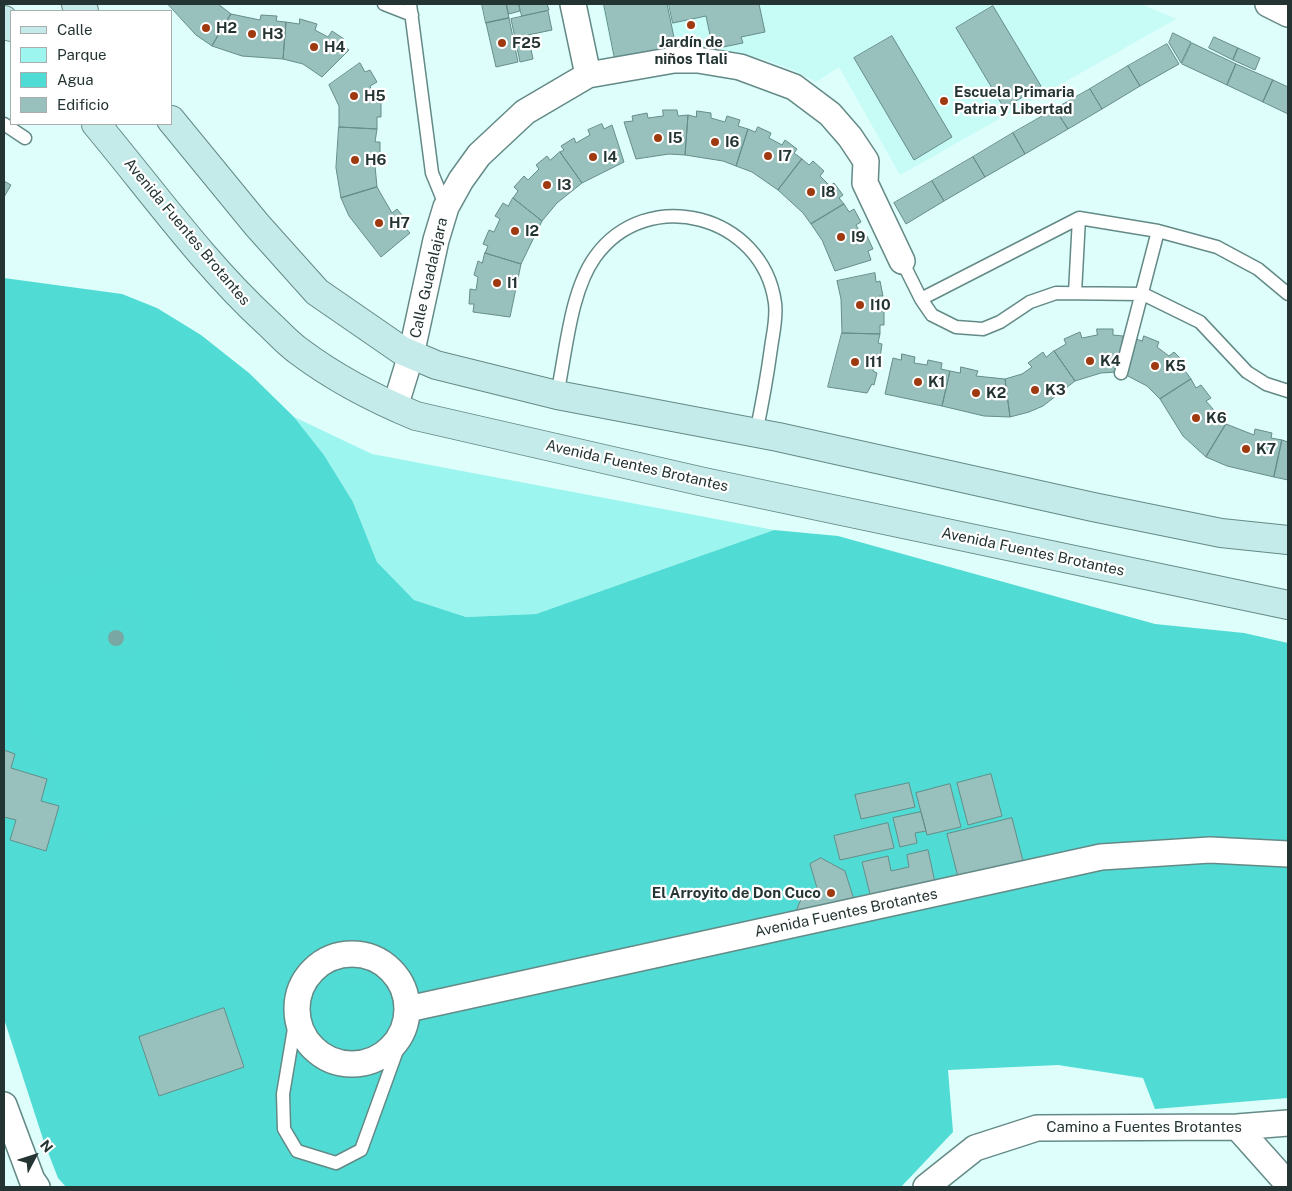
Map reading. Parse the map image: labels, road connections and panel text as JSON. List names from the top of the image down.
{
  "streets": {
    "street": ["Avenida Fuentes Brotantes", "Calle Guadalajara", "Camino a Fuentes Brotantes"]
  },
  "crossings": [
    ["Avenida Fuentes Brotantes", "Calle Guadalajara"]
  ],
  "places": [
    "Jardín de niños Tlali",
    "H2",
    "H3",
    "F25",
    "H4",
    "H5",
    "Escuela Primaria Patria y Libertad",
    "I5",
    "I6",
    "I7",
    "I4",
    "H6",
    "I3",
    "I8",
    "H7",
    "I2",
    "I9",
    "I1",
    "I10",
    "K4",
    "I11",
    "K5",
    "K1",
    "K3",
    "K2",
    "K6",
    "K7",
    "El Arroyito de Don Cuco"
  ],
  "legend": [
    "Calle",
    "Parque",
    "Agua",
    "Edificio"
  ],
  "north": "top right"
}
